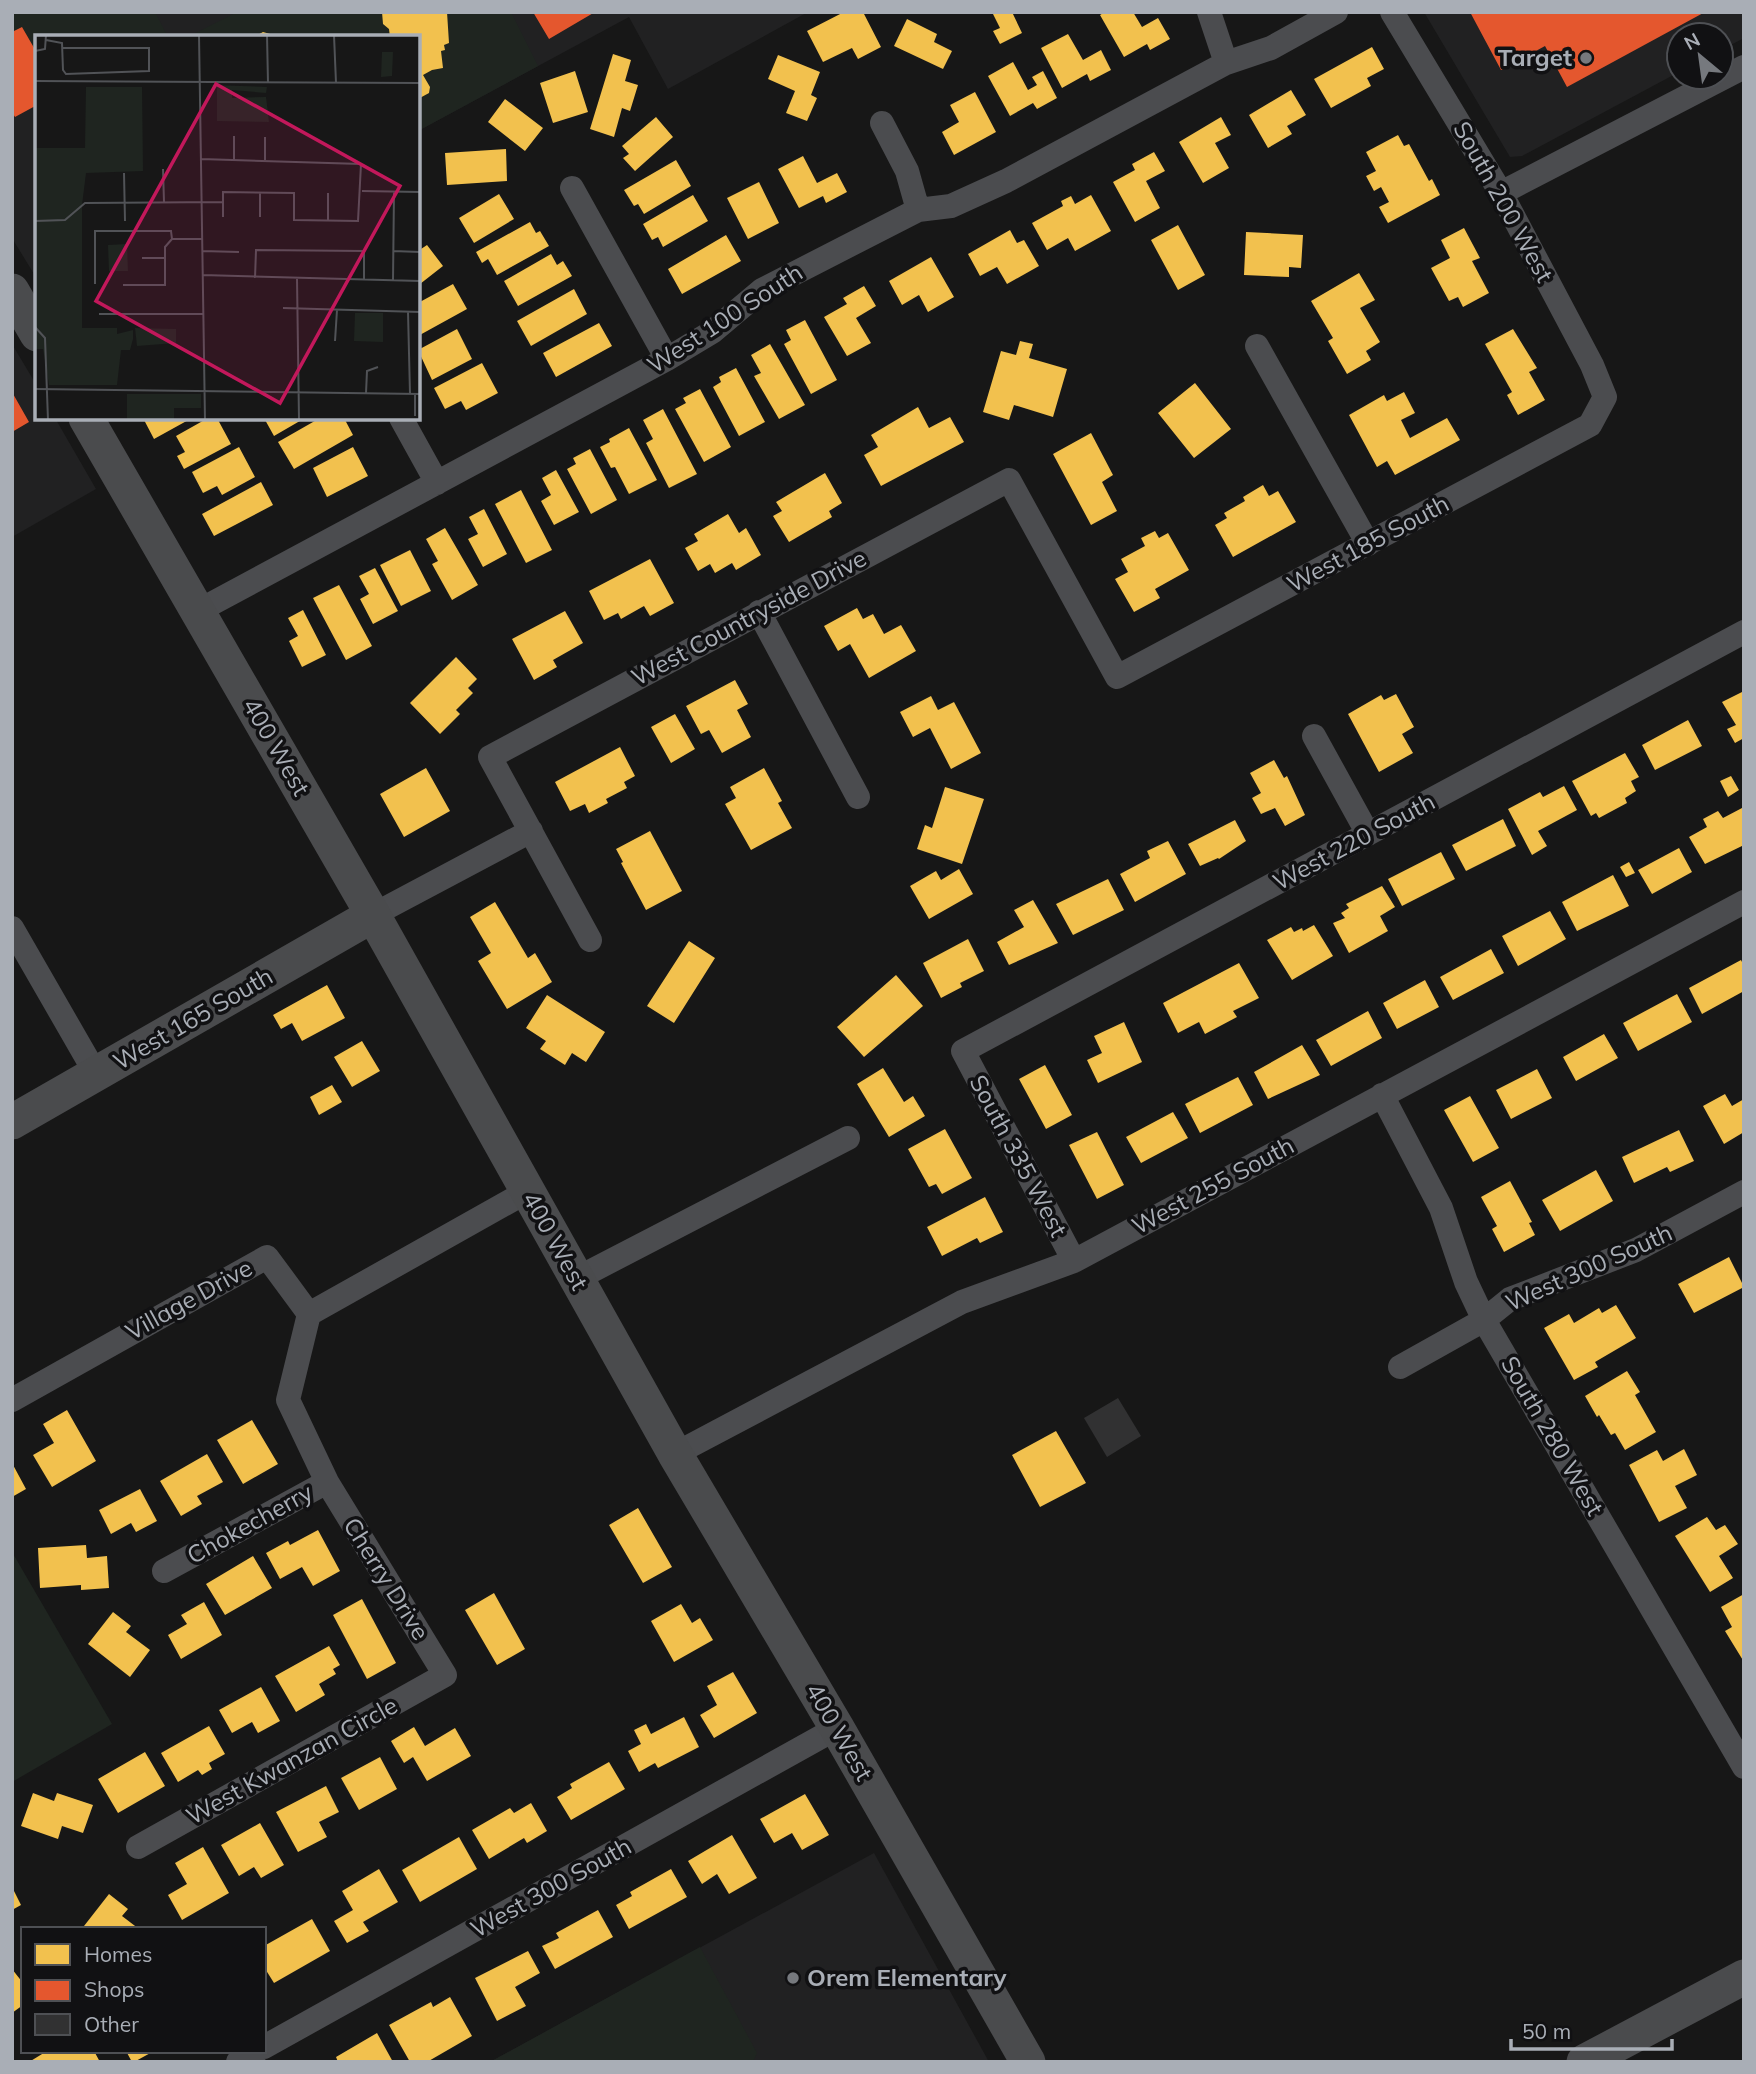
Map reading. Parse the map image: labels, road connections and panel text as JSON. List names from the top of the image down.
{
  "streets": {
    "main road": ["400 West", "West 165 South"],
    "street": [
      "South 200 West",
      "West 100 South",
      "West 185 South",
      "West Countryside Drive",
      "West 220 South",
      "South 335 West",
      "West 255 South",
      "West 300 South",
      "Village Drive",
      "South 280 West",
      "Chokecherry",
      "Cherry Drive",
      "West Kwanzan Circle"
    ]
  },
  "crossings": [
    ["South 200 West", "West 185 South"],
    ["West 100 South", "400 West"],
    ["West 185 South", "West Countryside Drive"],
    ["400 West", "West 165 South"],
    ["400 West", "West 255 South"],
    ["400 West", "West 300 South"],
    ["West 220 South", "South 335 West"],
    ["South 335 West", "West 255 South"],
    ["West 255 South", "South 280 West"],
    ["West 300 South", "South 280 West"],
    ["Village Drive", "Chokecherry"],
    ["Chokecherry", "Cherry Drive"],
    ["Cherry Drive", "West Kwanzan Circle"]
  ],
  "places": ["Target", "Orem Elementary"],
  "legend": ["Homes", "Shops", "Other"],
  "scale_bar": "50 m",
  "north": "top left"
}
